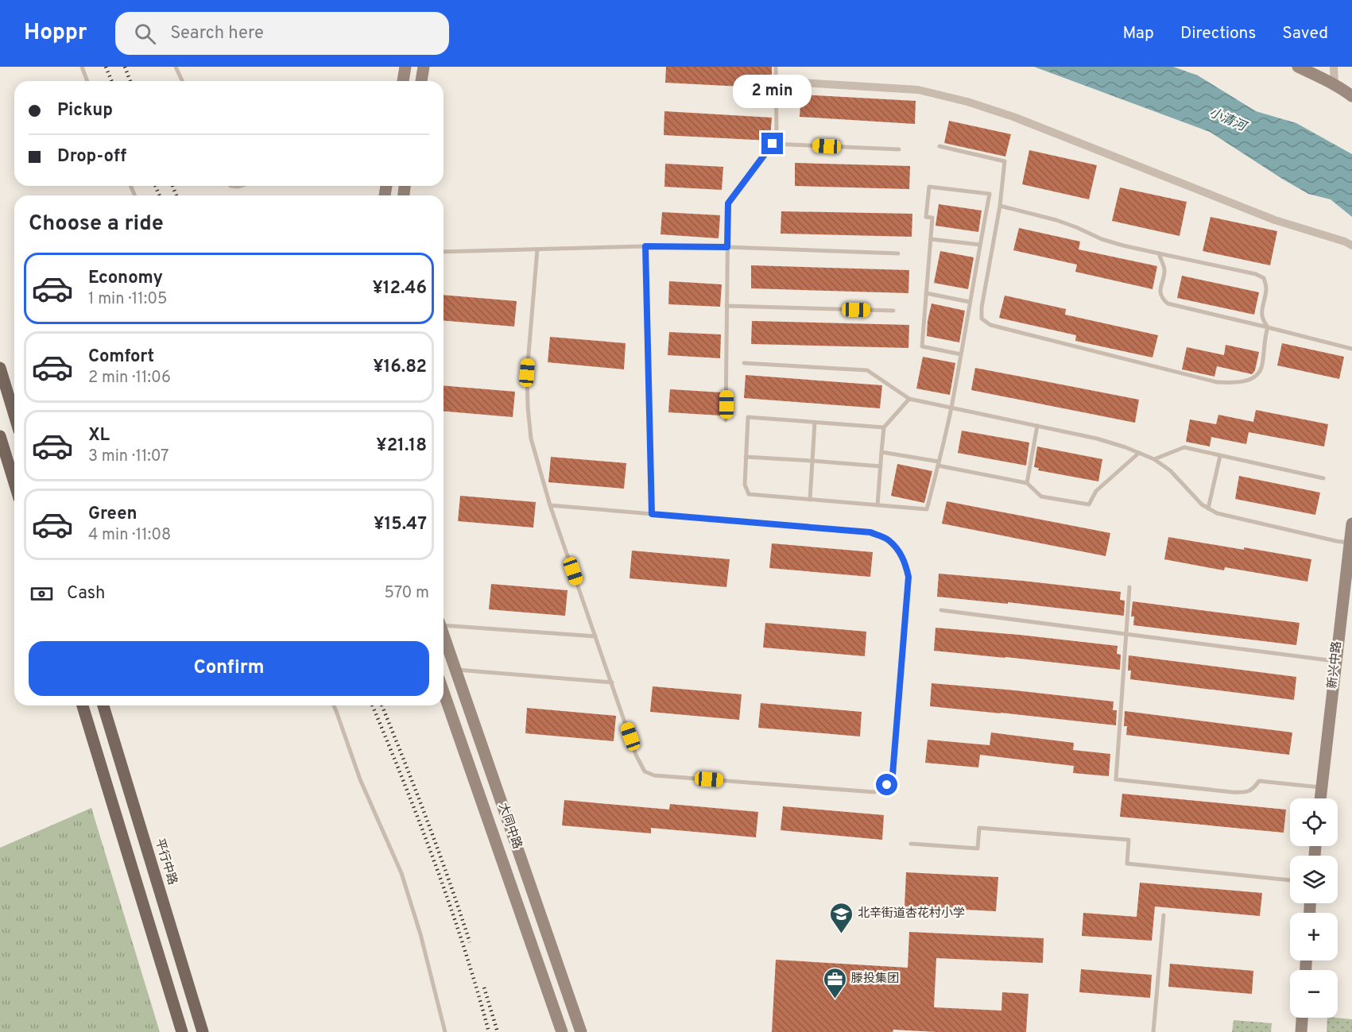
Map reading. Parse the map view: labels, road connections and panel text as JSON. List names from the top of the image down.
{
  "streets": {
    "main road": ["新兴中路", "大同中路", "平行中路"]
  },
  "water": ["小清河"],
  "places": {
    "school or university": ["北辛街道杏花村小学"],
    "office": ["滕投集团"]
  },
  "page": {
    "header": "Hoppr",
    "search": "Search here",
    "nav": ["Map", "Directions", "Saved"],
    "bubble": "2 min",
    "banner": ["Pickup", "Drop-off"],
    "heading": "Choose a ride",
    "list": [
      {
        "name": "Economy",
        "note": "1 min · 11:05",
        "value": "¥12.46"
      },
      {
        "name": "Comfort",
        "note": "2 min · 11:06",
        "value": "¥16.82"
      },
      {
        "name": "XL",
        "note": "3 min · 11:07",
        "value": "¥21.18"
      },
      {
        "name": "Green",
        "note": "4 min · 11:08",
        "value": "¥15.47"
      }
    ],
    "pay": ["Cash", "570 m"],
    "buttons": "Confirm",
    "map_buttons": ["+", "−"]
  }
}
